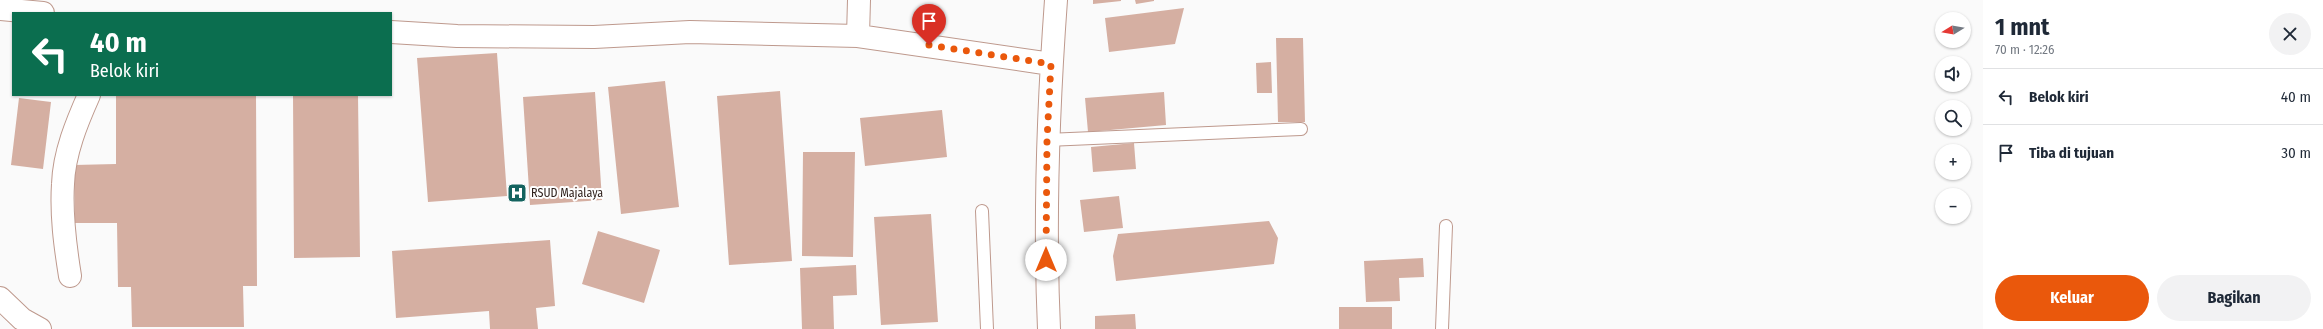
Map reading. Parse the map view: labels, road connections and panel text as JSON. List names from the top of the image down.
{
  "places": {
    "hospital": ["RSUD Majalaya"]
  },
  "north": "left",
  "page": {
    "heading": ["1 mnt", "70 m · 12:26"],
    "map_buttons": ["+", "−"],
    "turn": ["40 m", "Belok kiri"],
    "list": [
      {
        "name": "Belok kiri",
        "value": "40 m"
      },
      {
        "name": "Tiba di tujuan",
        "value": "30 m"
      }
    ],
    "buttons": ["Keluar", "Bagikan"]
  }
}
